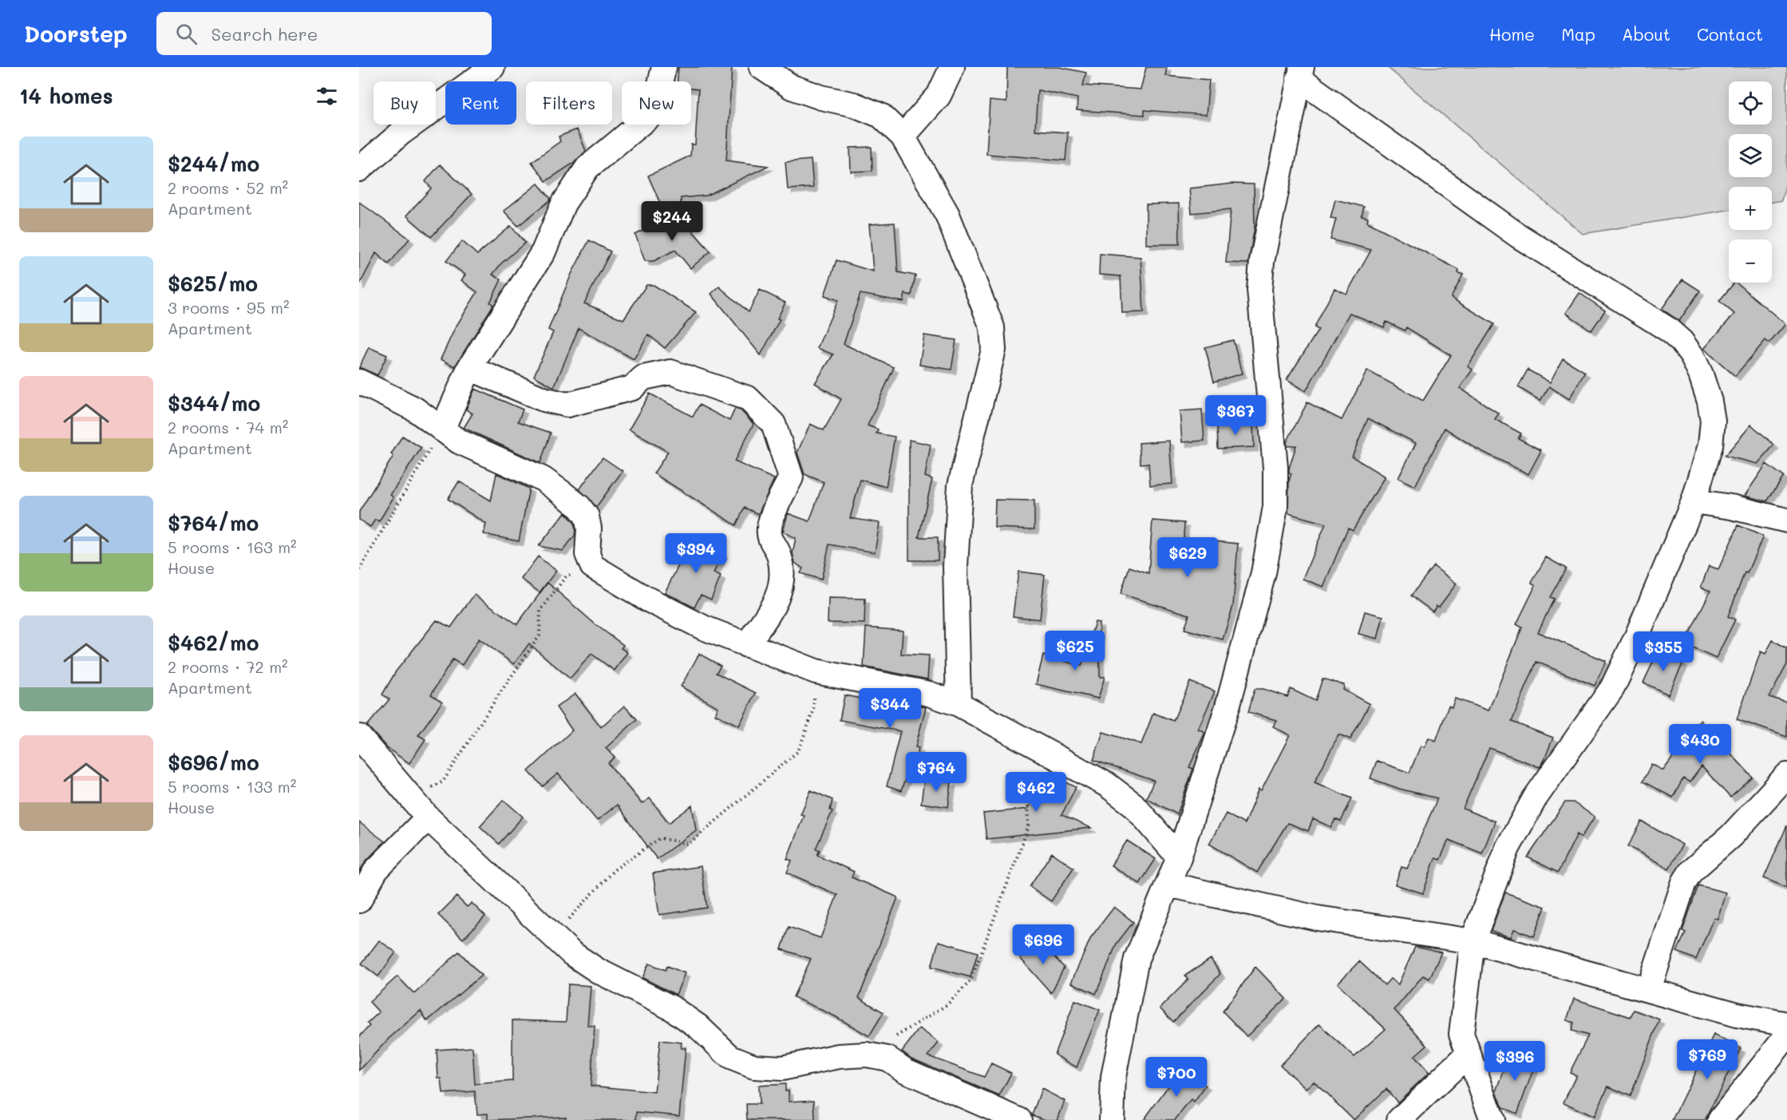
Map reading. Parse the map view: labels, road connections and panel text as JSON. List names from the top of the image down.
{
  "page": {
    "header": "Doorstep",
    "search": "Search here",
    "nav": [
      "Home",
      "Map",
      "About",
      "Contact"
    ],
    "heading": "14 homes",
    "map_buttons": ["+", "−"],
    "chip": [
      "Buy",
      "Rent",
      "Filters",
      "New"
    ],
    "list": [
      {
        "name": "$244/mo",
        "note": "2 rooms · 52 m² · Apartment"
      },
      {
        "name": "$625/mo",
        "note": "3 rooms · 95 m² · Apartment"
      },
      {
        "name": "$344/mo",
        "note": "2 rooms · 74 m² · Apartment"
      },
      {
        "name": "$764/mo",
        "note": "5 rooms · 163 m² · House"
      },
      {
        "name": "$462/mo",
        "note": "2 rooms · 72 m² · Apartment"
      },
      {
        "name": "$696/mo",
        "note": "5 rooms · 133 m² · House"
      }
    ],
    "price": [
      "$244",
      "$367",
      "$394",
      "$629",
      "$625",
      "$355",
      "$344",
      "$430",
      "$764",
      "$462",
      "$696",
      "$769",
      "$396",
      "$700"
    ]
  }
}
